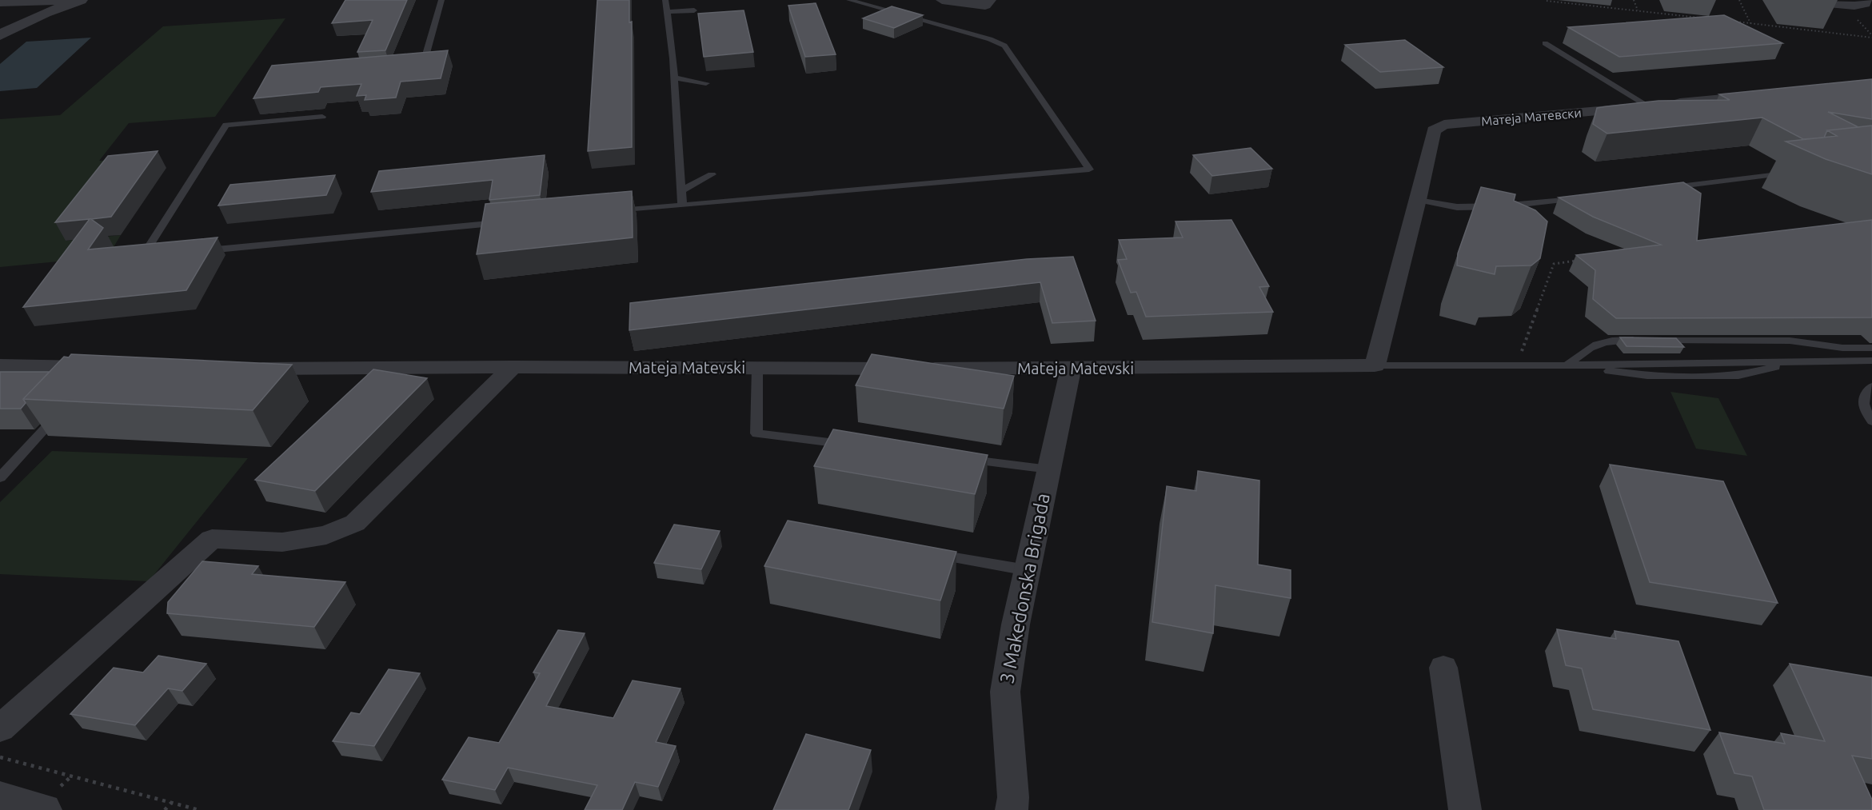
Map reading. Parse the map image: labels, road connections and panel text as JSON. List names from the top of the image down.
{
  "streets": {
    "street": ["Матеја Матевски", "Mateja Matevski", "3 Makedonska Brigada"]
  },
  "crossings": [
    ["Матеја Матевски", "Mateja Matevski"],
    ["Mateja Matevski", "3 Makedonska Brigada"]
  ]
}
